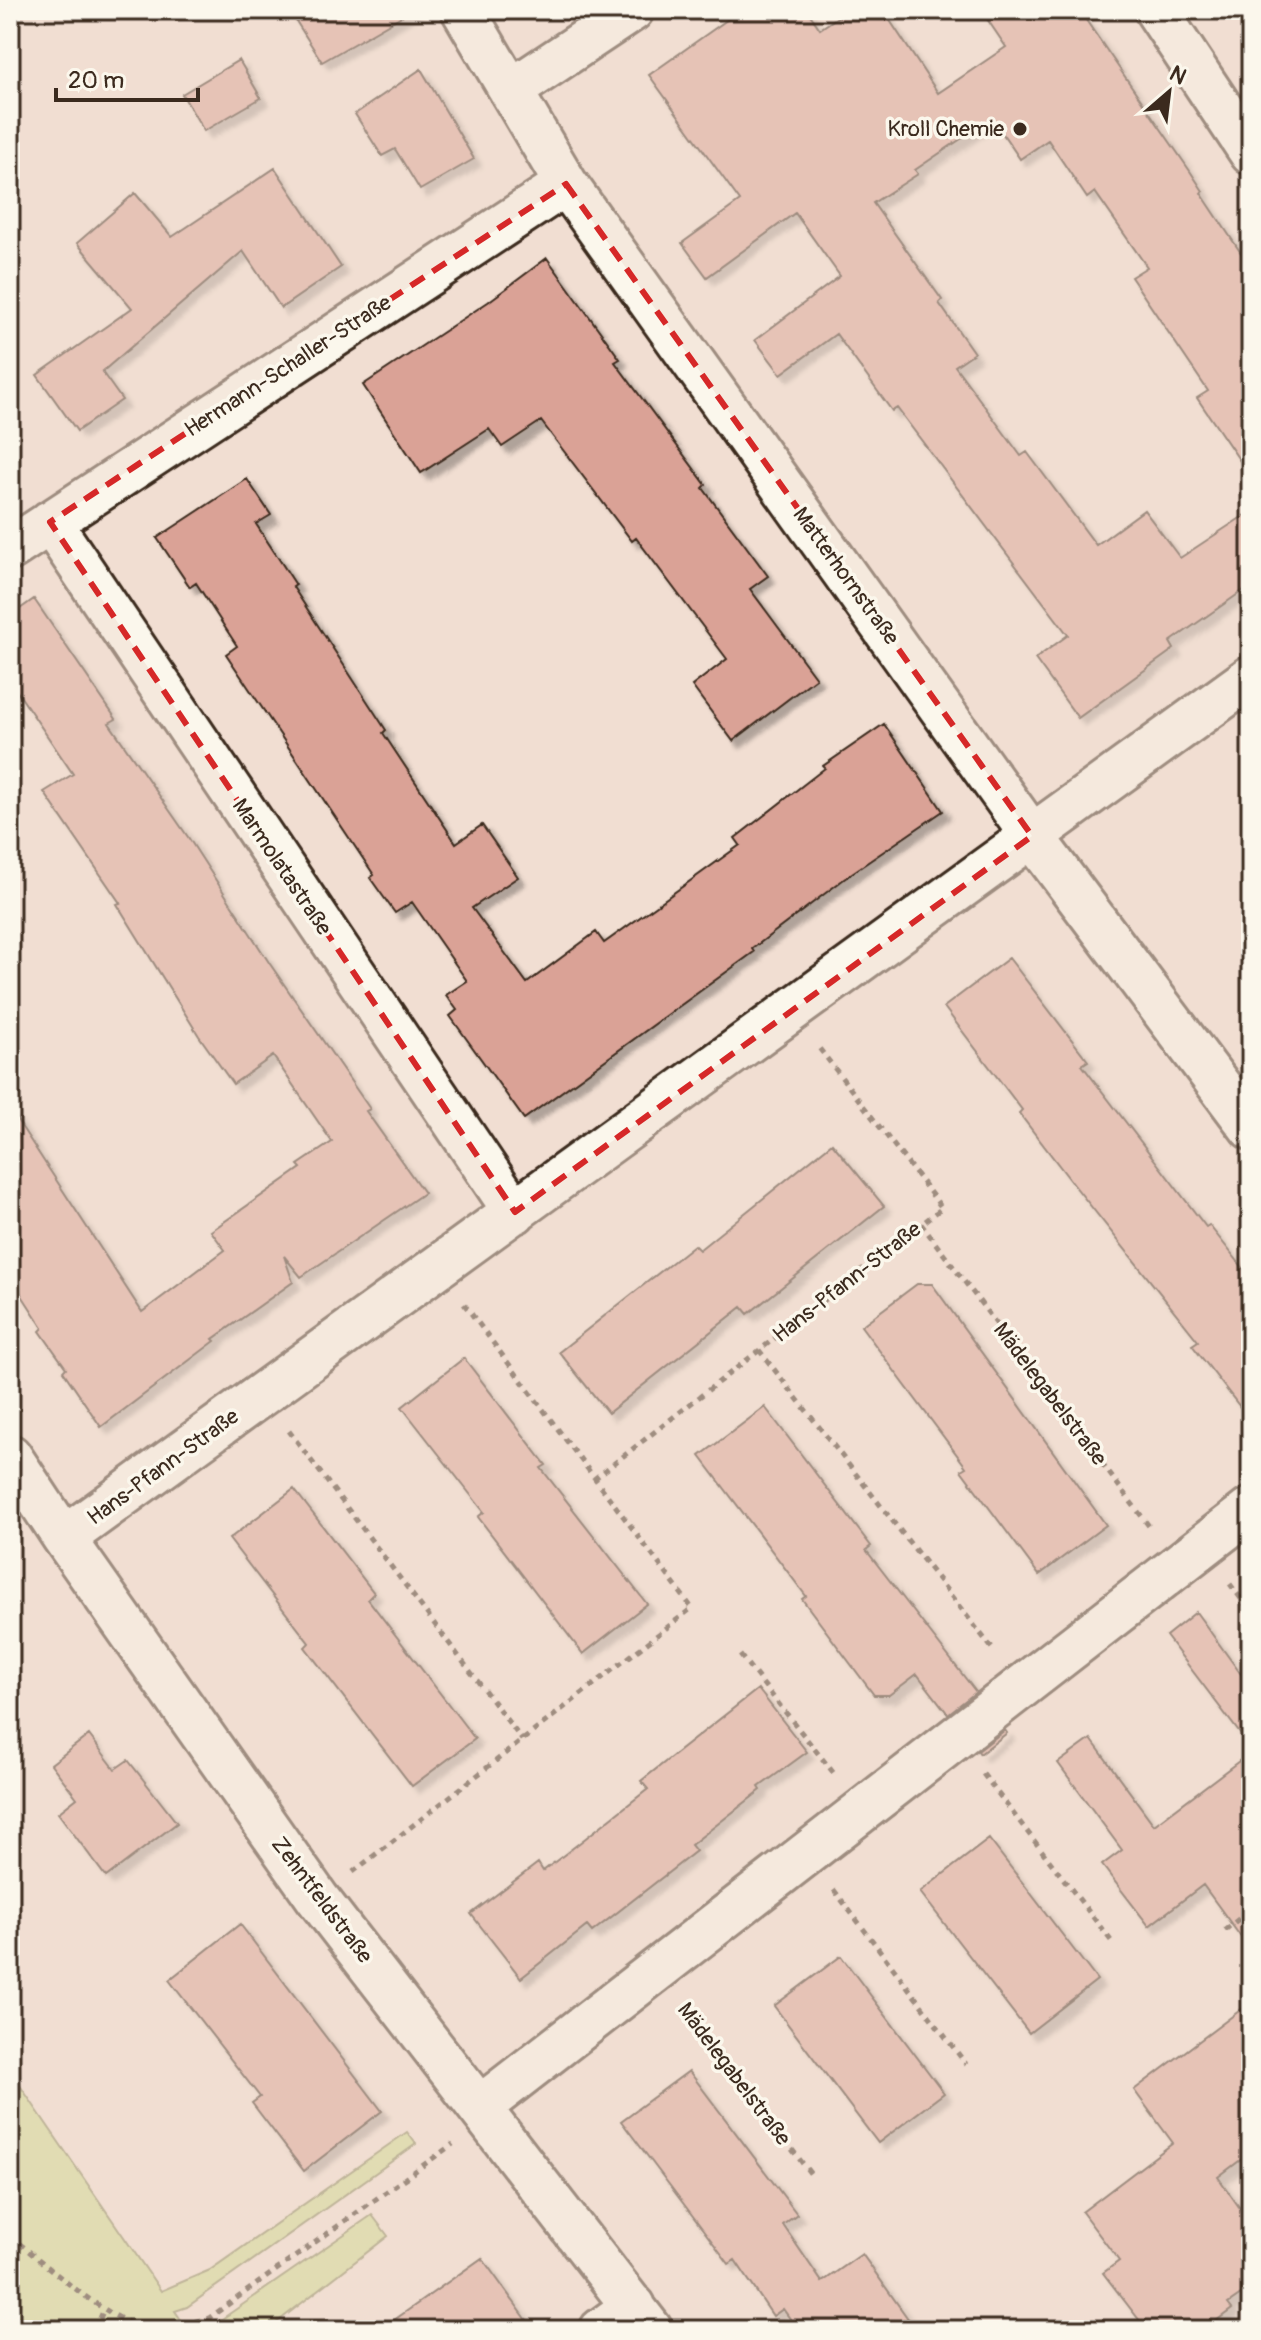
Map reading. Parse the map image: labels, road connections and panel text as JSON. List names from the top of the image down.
{
  "streets": {
    "street": [
      "Hermann-Schaller-Straße",
      "Matterhornstraße",
      "Marmolatastraße",
      "Hans-Pfann-Straße",
      "Zehntfeldstraße"
    ],
    "path": ["Mädelegabelstraße"]
  },
  "crossings": [
    ["Hermann-Schaller-Straße", "Matterhornstraße"],
    ["Hermann-Schaller-Straße", "Marmolatastraße"],
    ["Matterhornstraße", "Hans-Pfann-Straße"],
    ["Marmolatastraße", "Hans-Pfann-Straße"],
    ["Hans-Pfann-Straße", "Mädelegabelstraße"],
    ["Hans-Pfann-Straße", "Zehntfeldstraße"]
  ],
  "places": ["Kroll Chemie"],
  "scale_bar": "20 m",
  "north": "top right"
}
